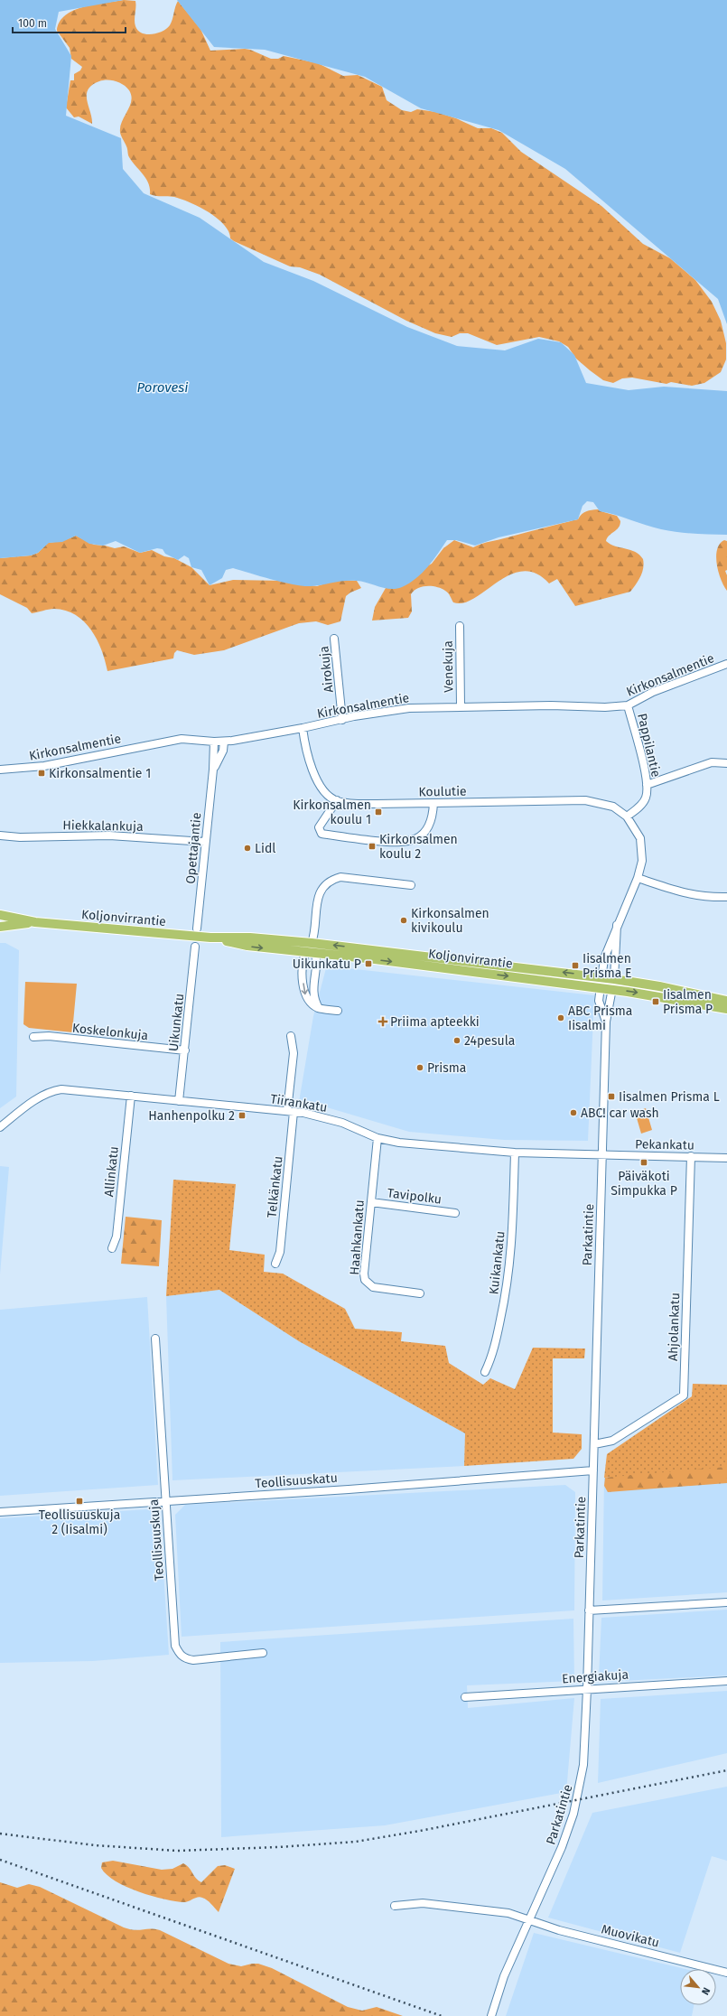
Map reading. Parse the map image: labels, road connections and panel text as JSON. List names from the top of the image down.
{
  "streets": {
    "main road": ["Koljonvirrantie"],
    "street": [
      "Venekuja",
      "Airokuja",
      "Kirkonsalmentie",
      "Pappilantie",
      "Koulutie",
      "Hiekkalankuja",
      "Opettajantie",
      "Uikunkatu",
      "Koskelonkuja",
      "Tiirankatu",
      "Pekankatu",
      "Allinkatu",
      "Telkänkatu",
      "Tavipolku",
      "Parkatintie",
      "Haahkankatu",
      "Kuikankatu",
      "Ahjolankatu",
      "Teollisuuskatu",
      "Teollisuuskuja",
      "Energiakuja",
      "Muovikatu"
    ]
  },
  "crossings": [
    ["Venekuja", "Kirkonsalmentie"],
    ["Airokuja", "Kirkonsalmentie"],
    ["Kirkonsalmentie", "Pappilantie"],
    ["Kirkonsalmentie", "Koulutie"],
    ["Kirkonsalmentie", "Opettajantie"],
    ["Pappilantie", "Koulutie"],
    ["Hiekkalankuja", "Opettajantie"],
    ["Koljonvirrantie", "Parkatintie"],
    ["Uikunkatu", "Koskelonkuja"],
    ["Uikunkatu", "Tiirankatu"],
    ["Tiirankatu", "Pekankatu"],
    ["Tiirankatu", "Allinkatu"],
    ["Tiirankatu", "Telkänkatu"],
    ["Tiirankatu", "Parkatintie"],
    ["Tiirankatu", "Haahkankatu"],
    ["Tiirankatu", "Kuikankatu"],
    ["Pekankatu", "Parkatintie"],
    ["Pekankatu", "Ahjolankatu"],
    ["Tavipolku", "Haahkankatu"],
    ["Parkatintie", "Ahjolankatu"],
    ["Parkatintie", "Teollisuuskatu"],
    ["Parkatintie", "Energiakuja"],
    ["Parkatintie", "Muovikatu"],
    ["Teollisuuskatu", "Teollisuuskuja"]
  ],
  "water": ["Porovesi"],
  "places": {
    "transit": [
      "Kirkonsalmentie 1",
      "Kirkonsalmen koulu 1",
      "Kirkonsalmen koulu 2",
      "Uikunkatu P",
      "Iisalmen Prisma E",
      "Iisalmen Prisma P",
      "Iisalmen Prisma L",
      "Hanhenpolku 2",
      "Päiväkoti Simpukka P",
      "Teollisuuskuja 2 (Iisalmi)"
    ],
    "other": [
      "Lidl",
      "Kirkonsalmen kivikoulu",
      "ABC Prisma Iisalmi",
      "24pesula",
      "Prisma",
      "ABC! car wash"
    ],
    "health": ["Priima apteekki"]
  },
  "scale_bar": "100 m",
  "north": "bottom right"
}
